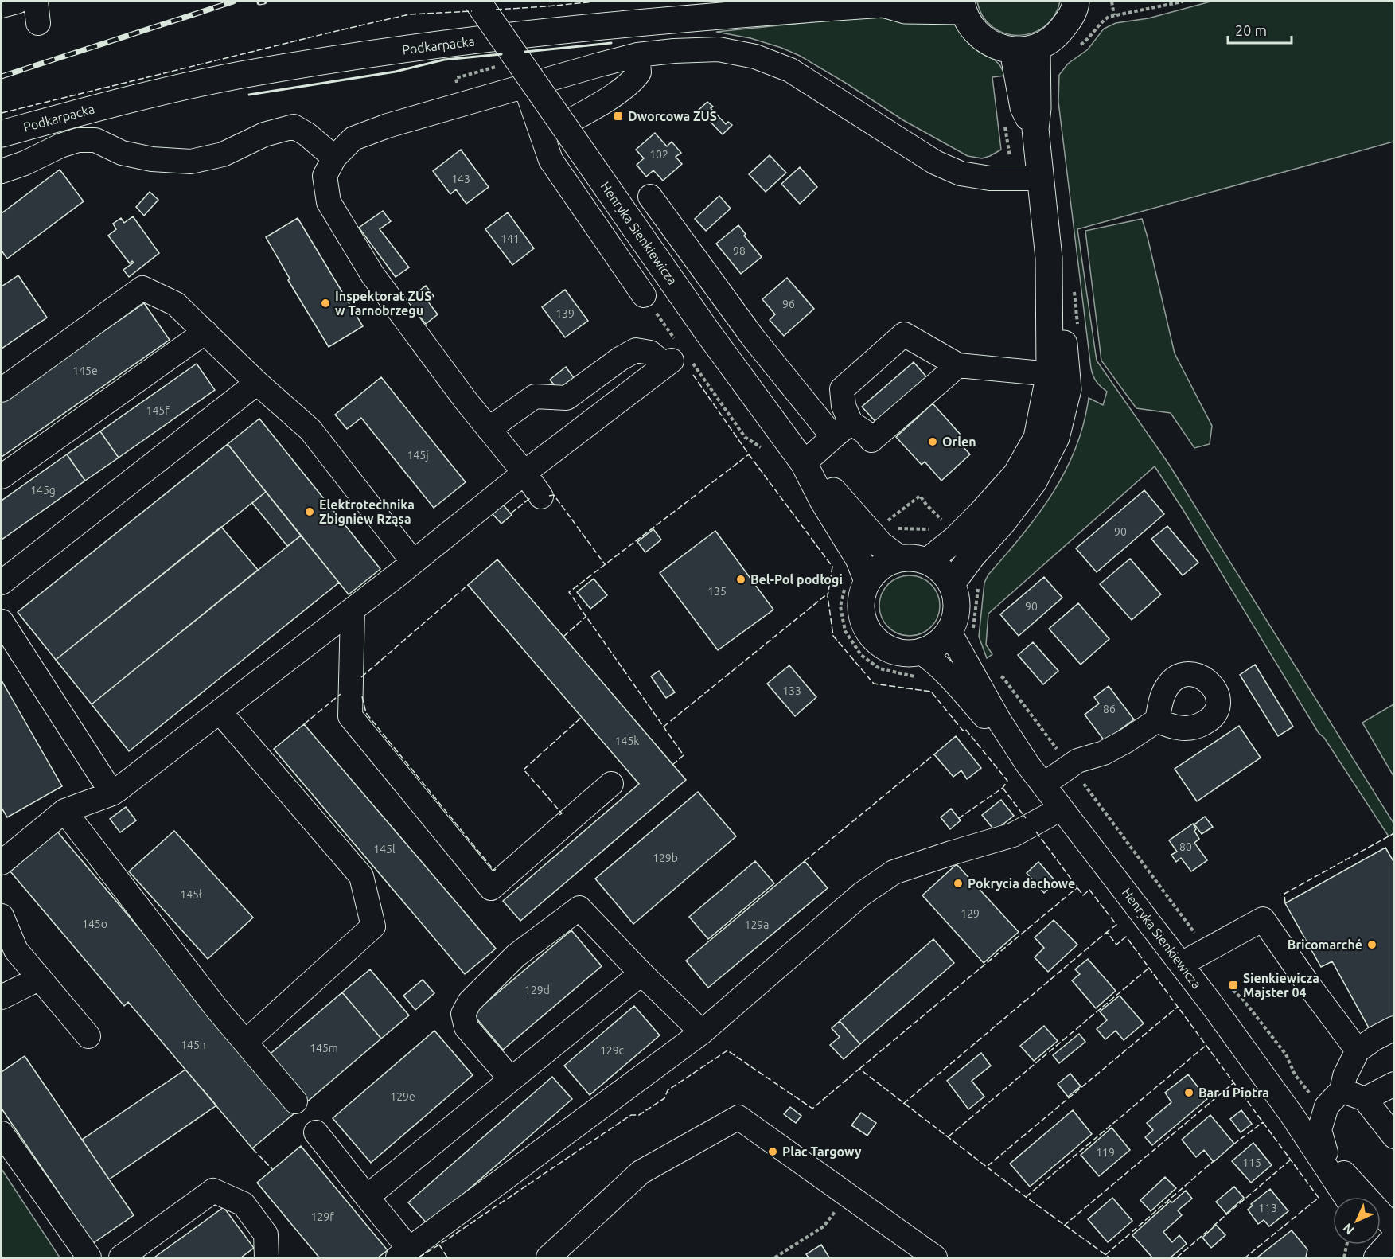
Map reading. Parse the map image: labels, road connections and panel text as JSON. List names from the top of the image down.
{
  "streets": {
    "main road": ["Podkarpacka", "Henryka Sienkiewicza"]
  },
  "places": {
    "transit": ["Dworcowa ZUS", "Sienkiewicza Majster 04"],
    "other": [
      "Inspektorat ZUS w Tarnobrzegu",
      "Orlen",
      "Elektrotechnika Zbigniew Rząsa",
      "Bel-Pol podłogi",
      "Pokrycia dachowe",
      "Bricomarché",
      "Bar u Piotra",
      "Plac Targowy"
    ]
  },
  "house_numbers": [
    "102",
    "143",
    "141",
    "98",
    "96",
    "139",
    "145e",
    "145f",
    "145j",
    "145g",
    "90",
    "135",
    "90",
    "133",
    "86",
    "145k",
    "80",
    "145l",
    "129b",
    "145ł",
    "129",
    "145o",
    "129a",
    "129d",
    "145n",
    "145m",
    "129c",
    "129e",
    "119",
    "115",
    "113",
    "129f"
  ],
  "scale_bar": "20 m",
  "north": "bottom left"
}
